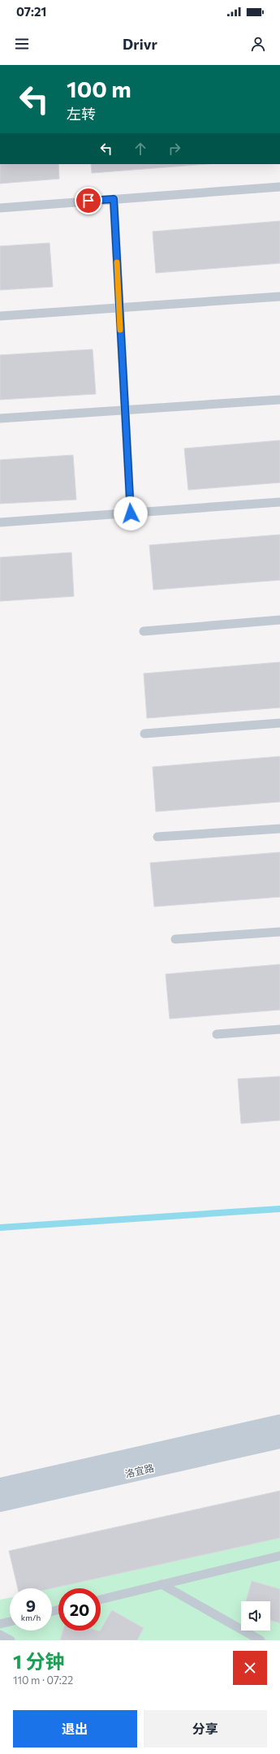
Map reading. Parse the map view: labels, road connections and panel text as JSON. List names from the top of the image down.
{
  "streets": {
    "street": ["洛宜路"]
  },
  "page": {
    "status": "07:21",
    "header": "Drivr",
    "turn": ["100 m", "左转"],
    "speed": "9 km/h",
    "limit": "20",
    "heading": ["1 分钟", "110 m · 07:22"],
    "buttons": ["退出", "分享"]
  }
}
